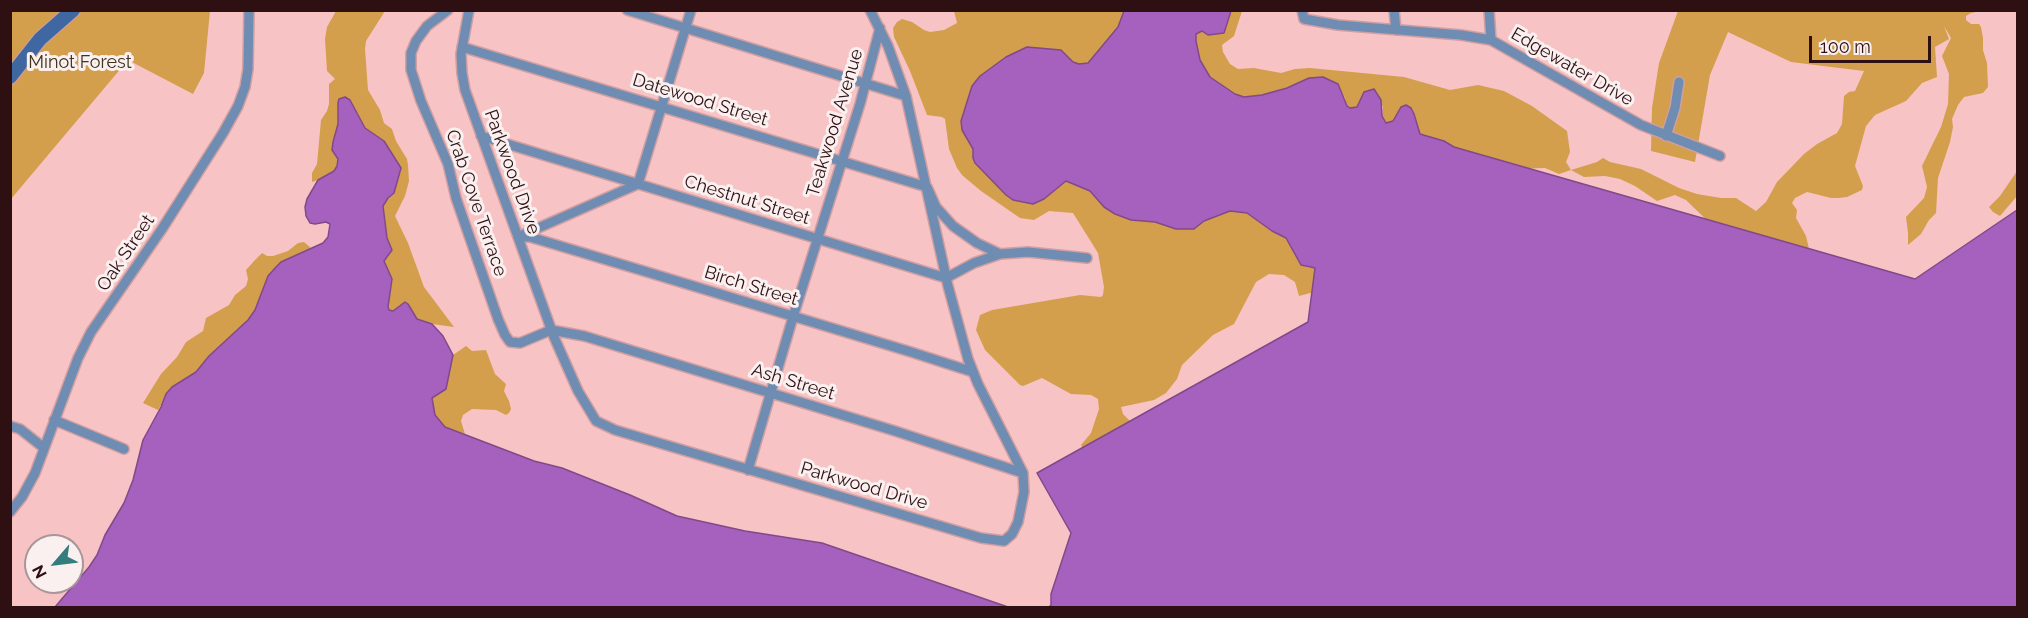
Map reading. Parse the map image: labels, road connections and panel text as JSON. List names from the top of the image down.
{
  "streets": {
    "street": [
      "Edgewater Drive",
      "Datewood Street",
      "Teakwood Avenue",
      "Parkwood Drive",
      "Chestnut Street",
      "Crab Cove Terrace",
      "Oak Street",
      "Birch Street",
      "Ash Street"
    ]
  },
  "crossings": [
    ["Datewood Street", "Teakwood Avenue"],
    ["Datewood Street", "Parkwood Drive"],
    ["Teakwood Avenue", "Parkwood Drive"],
    ["Teakwood Avenue", "Chestnut Street"],
    ["Teakwood Avenue", "Birch Street"],
    ["Teakwood Avenue", "Ash Street"],
    ["Parkwood Drive", "Chestnut Street"],
    ["Parkwood Drive", "Crab Cove Terrace"],
    ["Parkwood Drive", "Birch Street"],
    ["Parkwood Drive", "Ash Street"],
    ["Crab Cove Terrace", "Ash Street"]
  ],
  "parks": ["Minot Forest"],
  "scale_bar": "100 m",
  "north": "bottom left"
}
